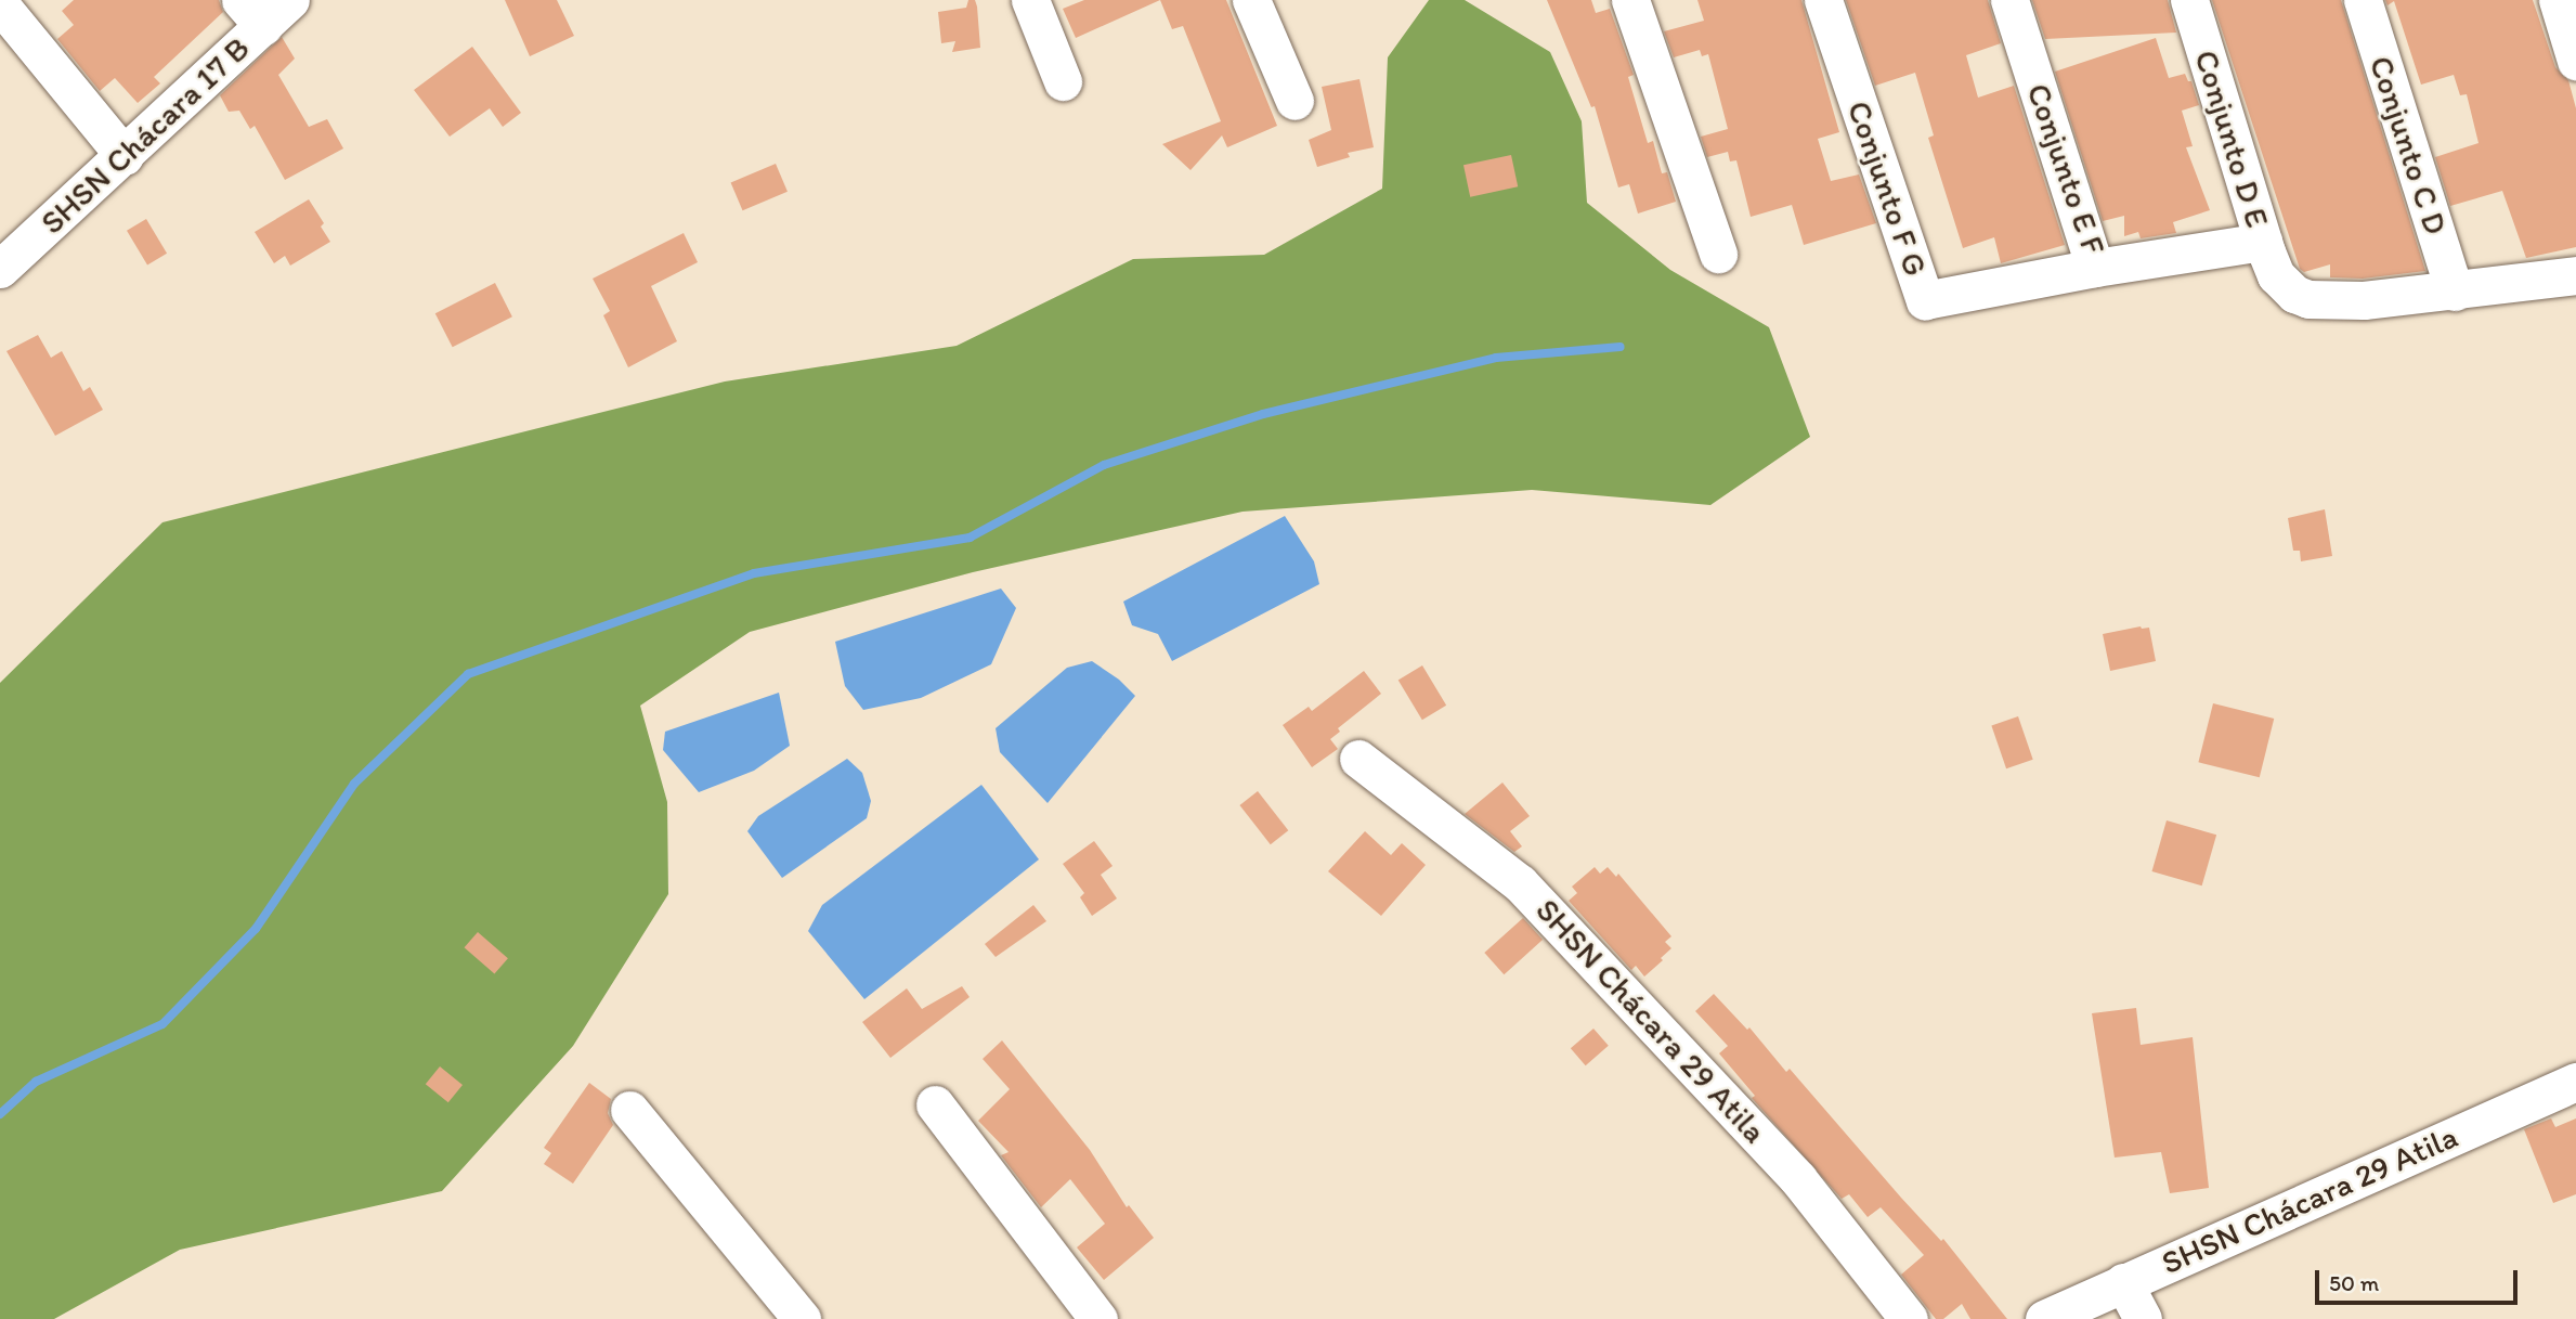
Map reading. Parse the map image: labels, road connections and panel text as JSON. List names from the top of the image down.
{
  "streets": {
    "street": [
      "SHSN Chácara 17 B",
      "Conjunto D E",
      "Conjunto C D",
      "Conjunto E F",
      "Conjunto F G",
      "SHSN Chácara 29 Atila"
    ]
  },
  "crossings": [
    ["Conjunto D E", "Conjunto E F"],
    ["Conjunto E F", "Conjunto F G"]
  ],
  "scale_bar": "50 m"
}
